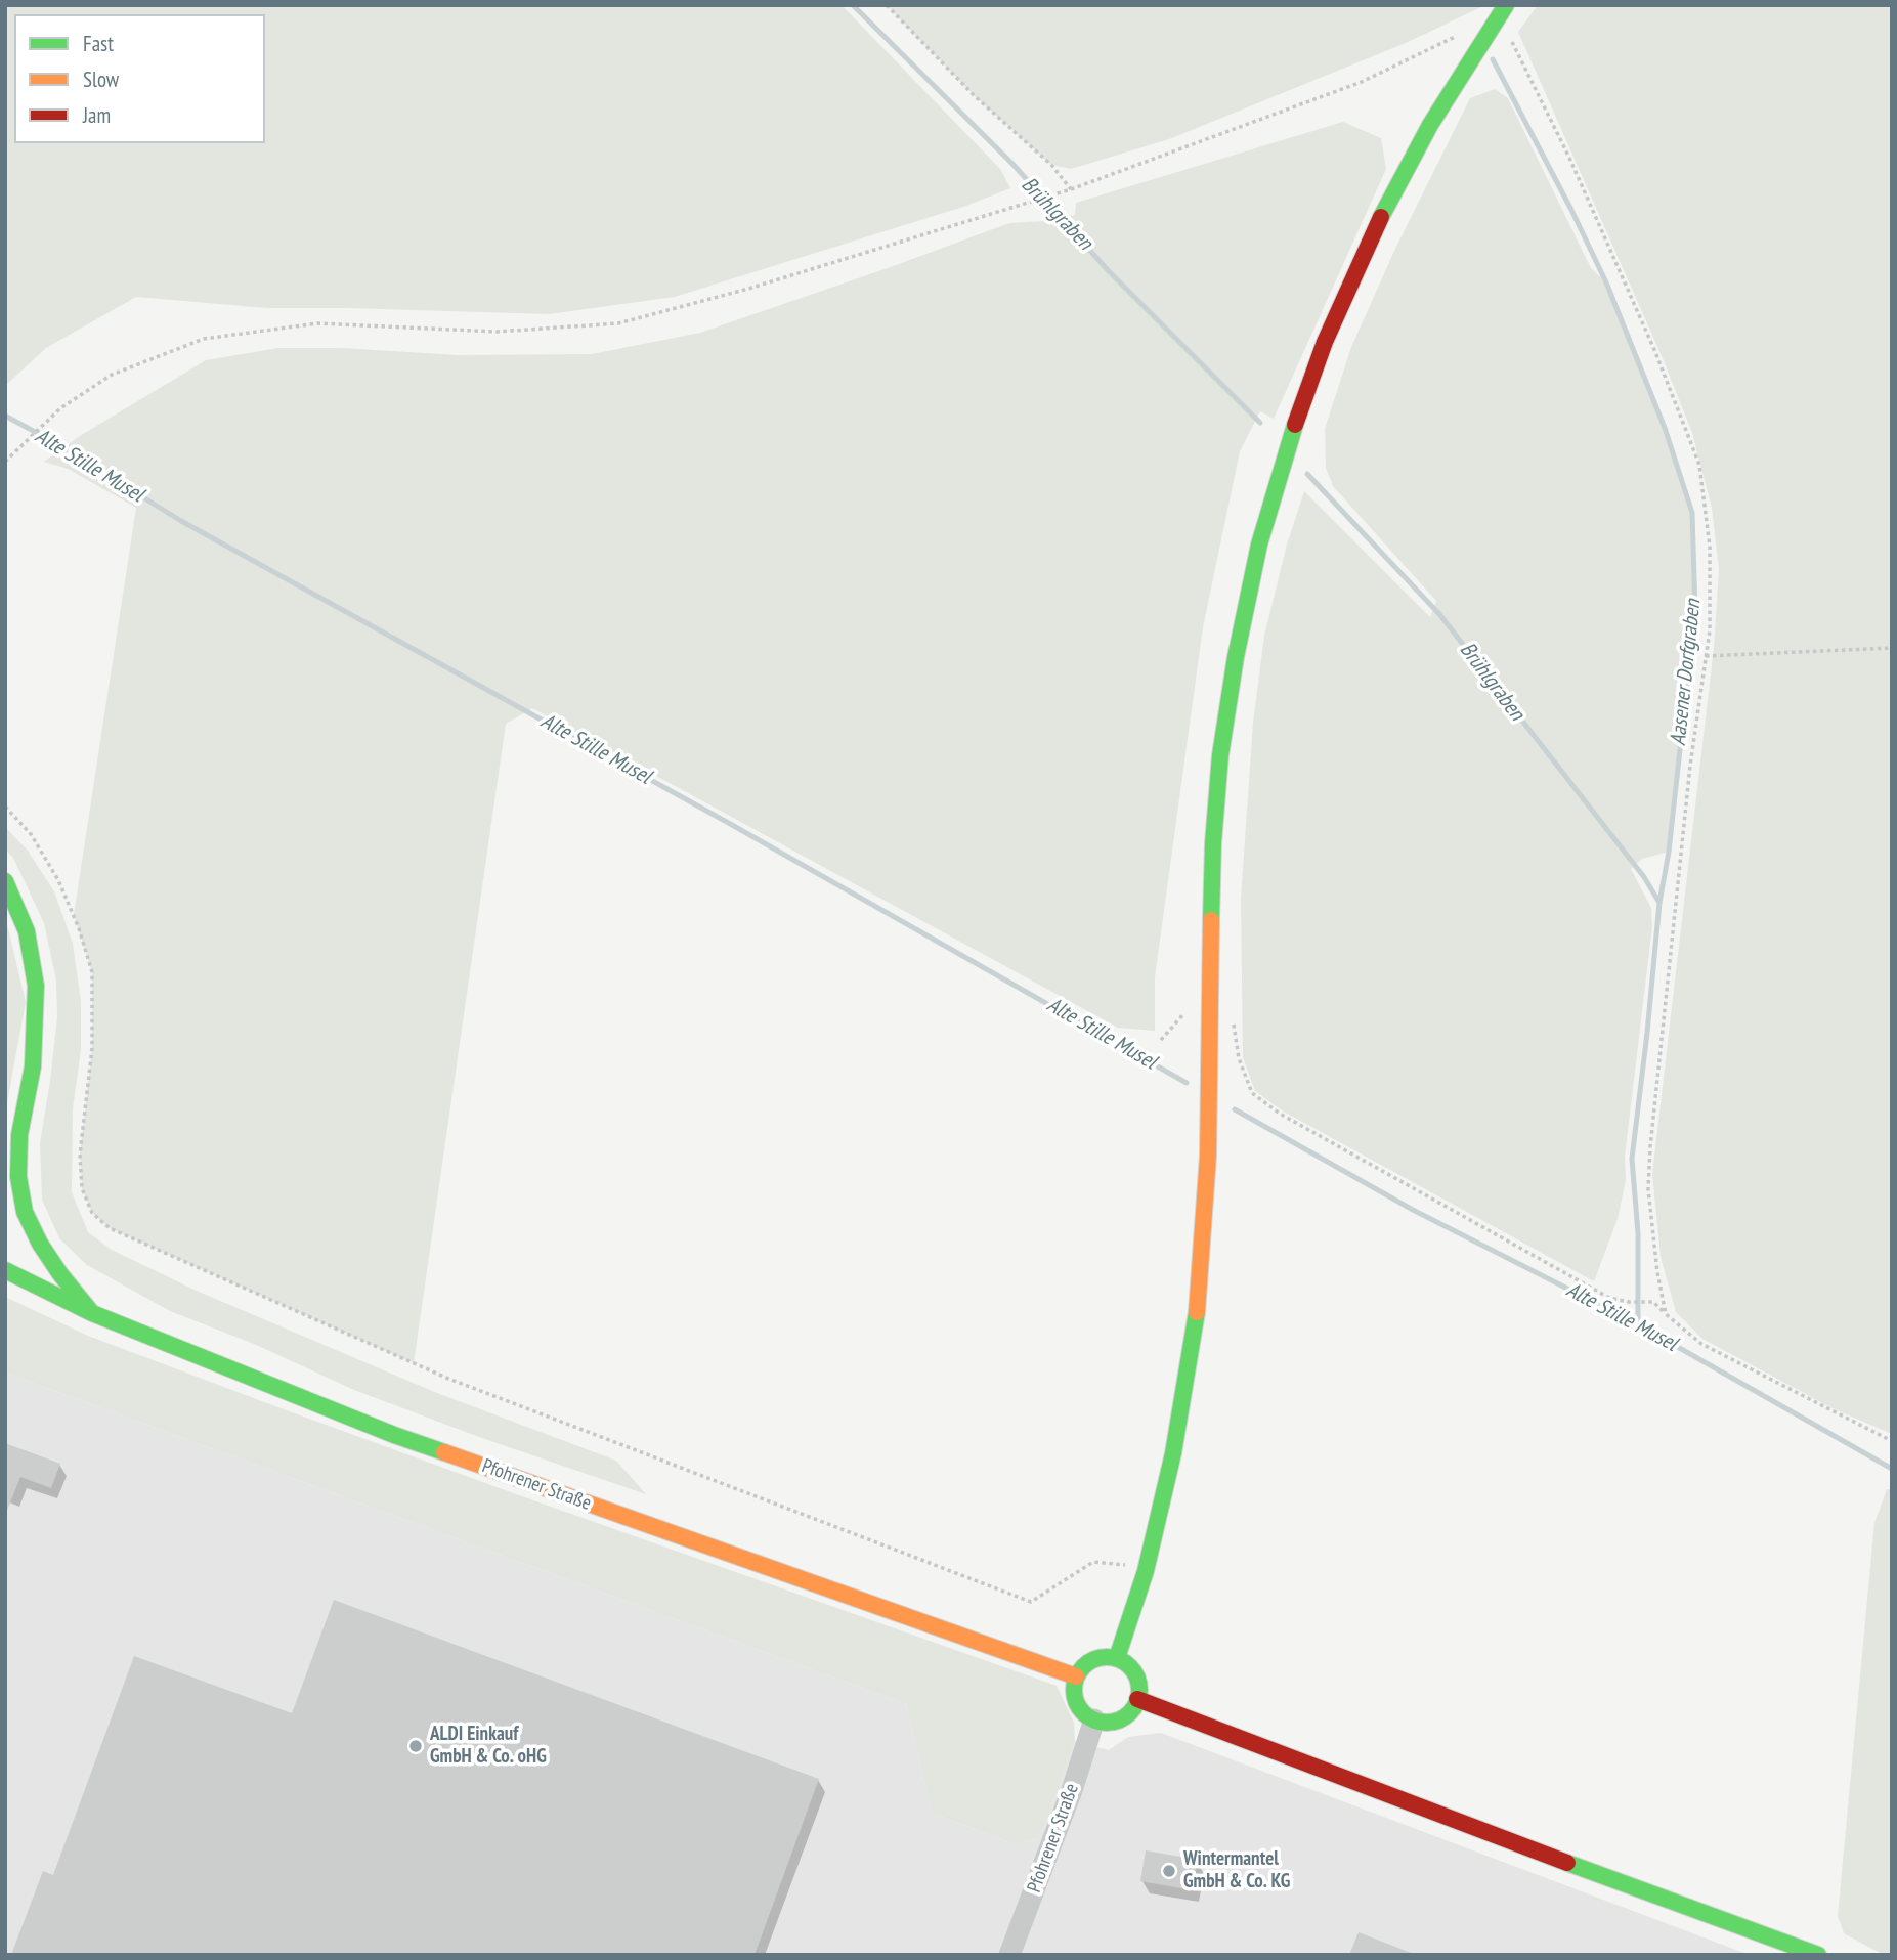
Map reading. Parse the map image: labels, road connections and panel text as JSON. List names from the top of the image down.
{
  "streets": {
    "main road": ["Pfohrener Straße"]
  },
  "water": ["Brühlgraben", "Alte Stille Musel", "Aasener Dorfgraben"],
  "places": ["ALDI Einkauf GmbH & Co. oHG", "Wintermantel GmbH & Co. KG"],
  "legend": ["Fast", "Slow", "Jam"]
}
